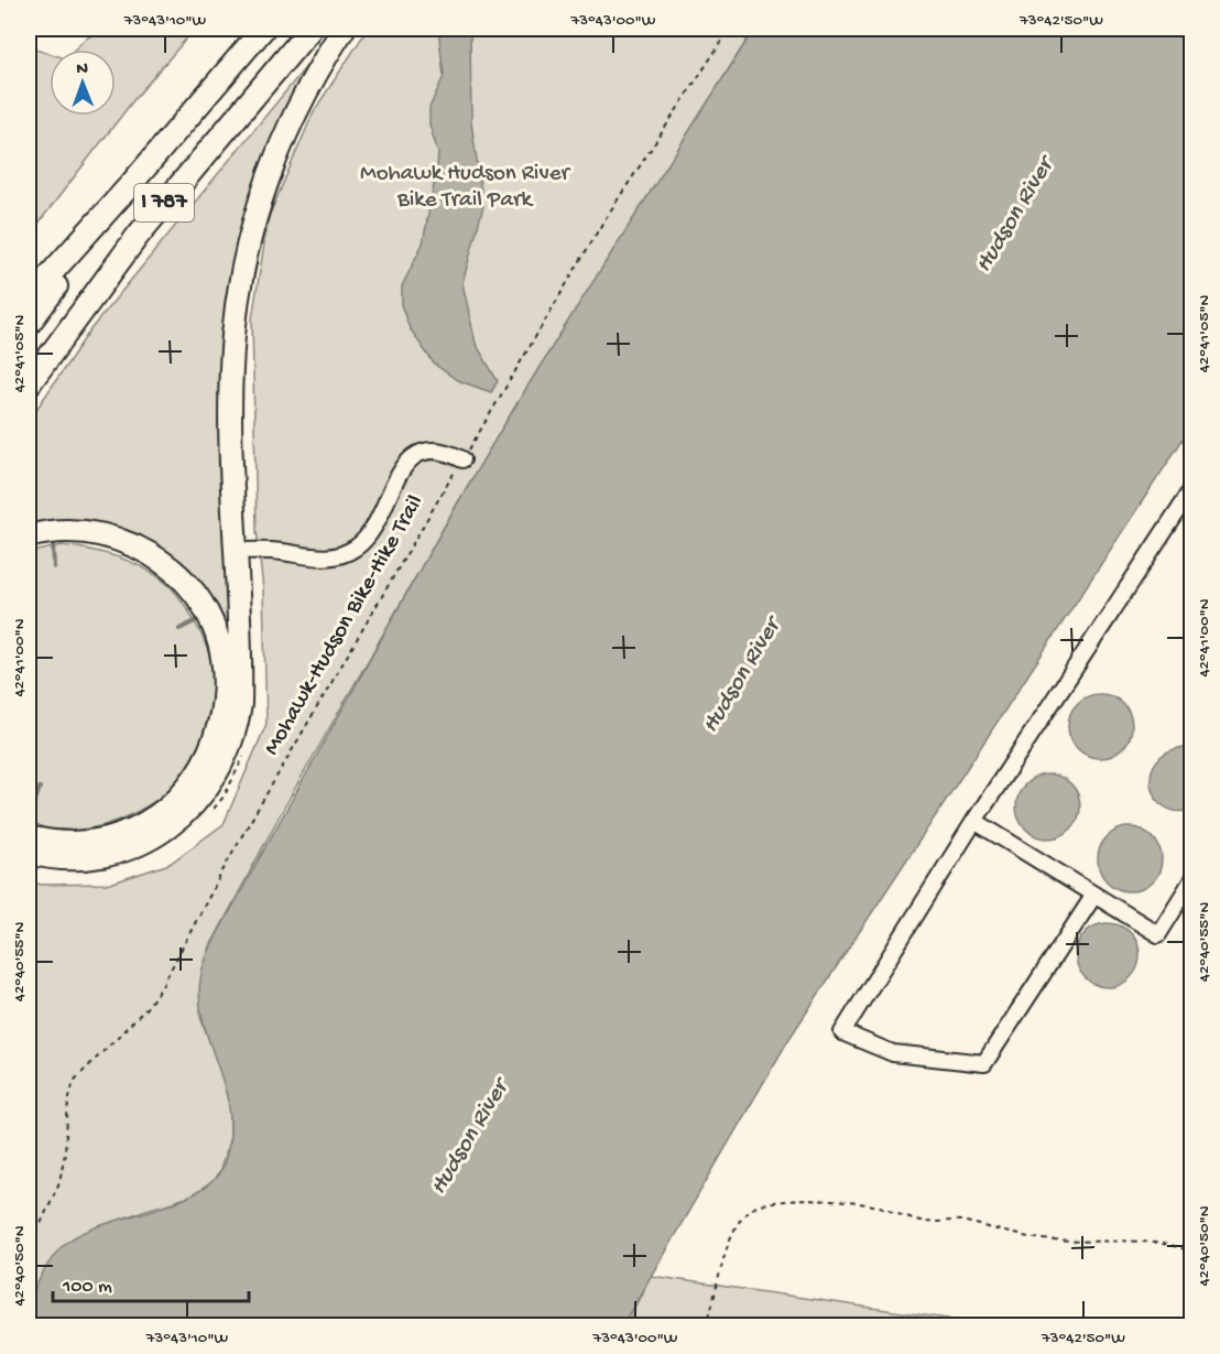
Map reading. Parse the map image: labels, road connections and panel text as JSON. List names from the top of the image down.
{
  "streets": {
    "highway": ["I 787"],
    "path": ["Mohawk-Hudson Bike-Hike Trail"]
  },
  "water": ["Hudson River"],
  "parks": ["Mohawk Hudson River Bike Trail Park"],
  "scale_bar": "100 m",
  "north": "top",
  "coordinates": [
    "73°43'10\"W",
    "73°43'00\"W",
    "73°42'50\"W",
    "42°41'05\"N",
    "42°41'00\"N",
    "42°40'55\"N",
    "42°40'50\"N"
  ]
}
